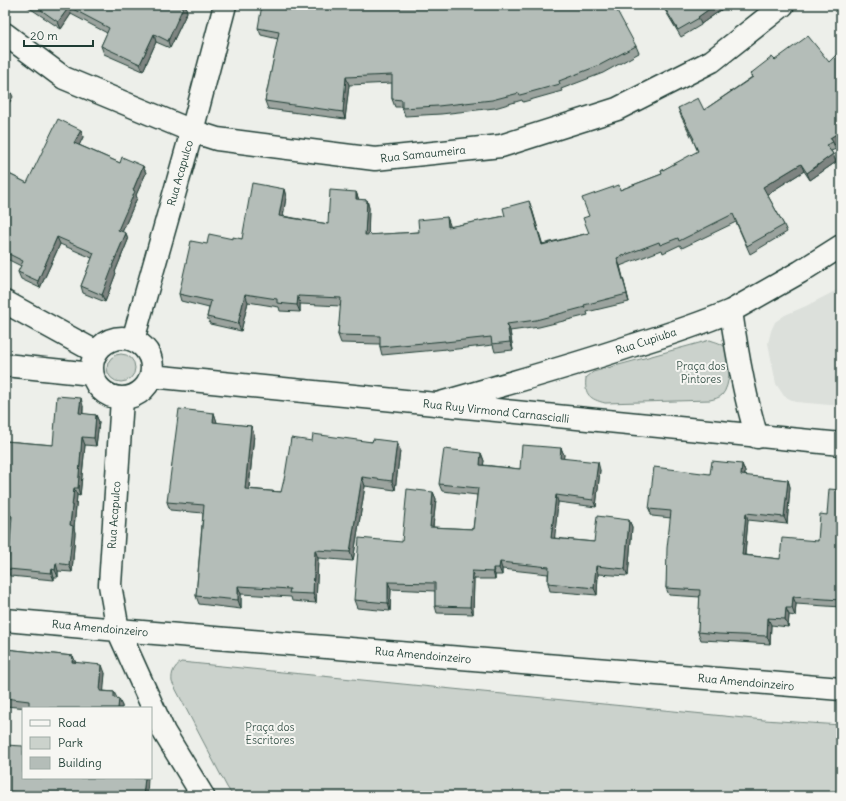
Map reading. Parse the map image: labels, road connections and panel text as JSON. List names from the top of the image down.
{
  "streets": {
    "street": [
      "Rua Samaumeira",
      "Rua Acapulco",
      "Rua Cupiuba",
      "Rua Ruy Virmond Carnascialli",
      "Rua Amendoinzeiro"
    ]
  },
  "crossings": [
    ["Rua Samaumeira", "Rua Acapulco"],
    ["Rua Acapulco", "Rua Ruy Virmond Carnascialli"],
    ["Rua Acapulco", "Rua Amendoinzeiro"],
    ["Rua Cupiuba", "Rua Ruy Virmond Carnascialli"]
  ],
  "parks": ["Praça dos Pintores", "Praça dos Escritores"],
  "legend": ["Road", "Park", "Building"],
  "scale_bar": "20 m"
}
